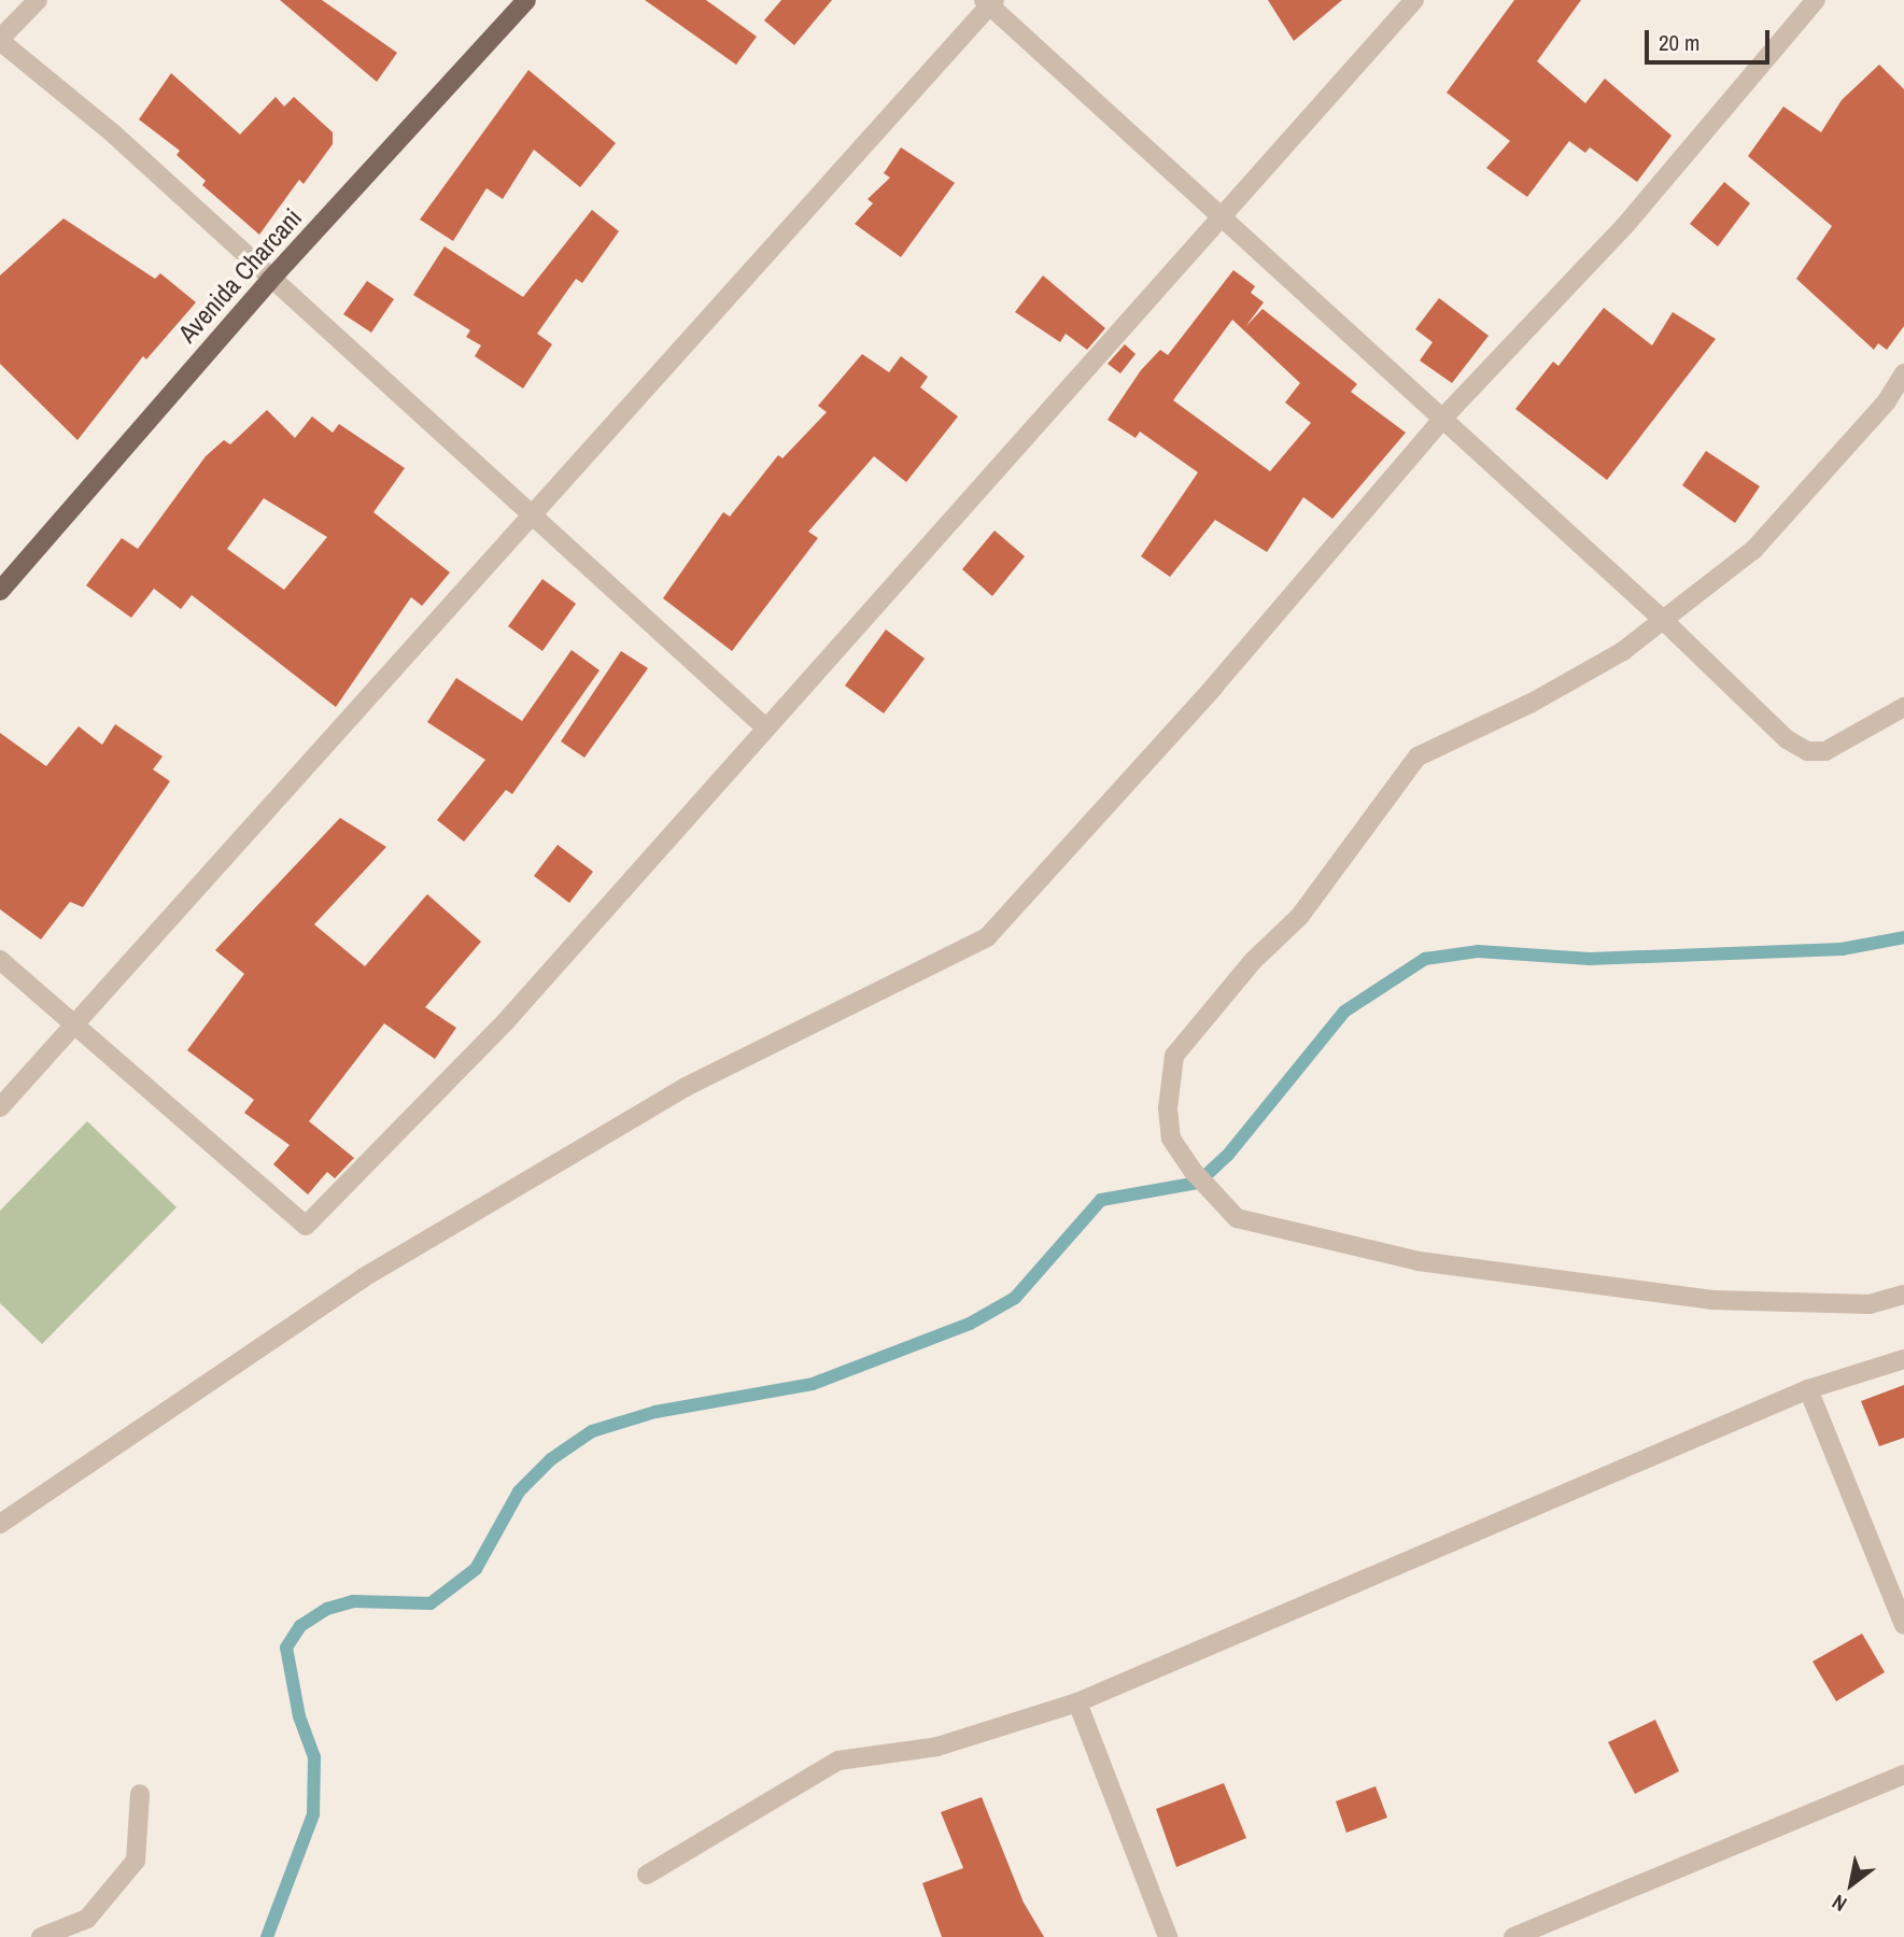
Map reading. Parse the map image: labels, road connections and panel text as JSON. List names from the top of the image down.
{
  "streets": {
    "main road": ["Avenida Charcani"]
  },
  "scale_bar": "20 m",
  "north": "bottom left"
}
